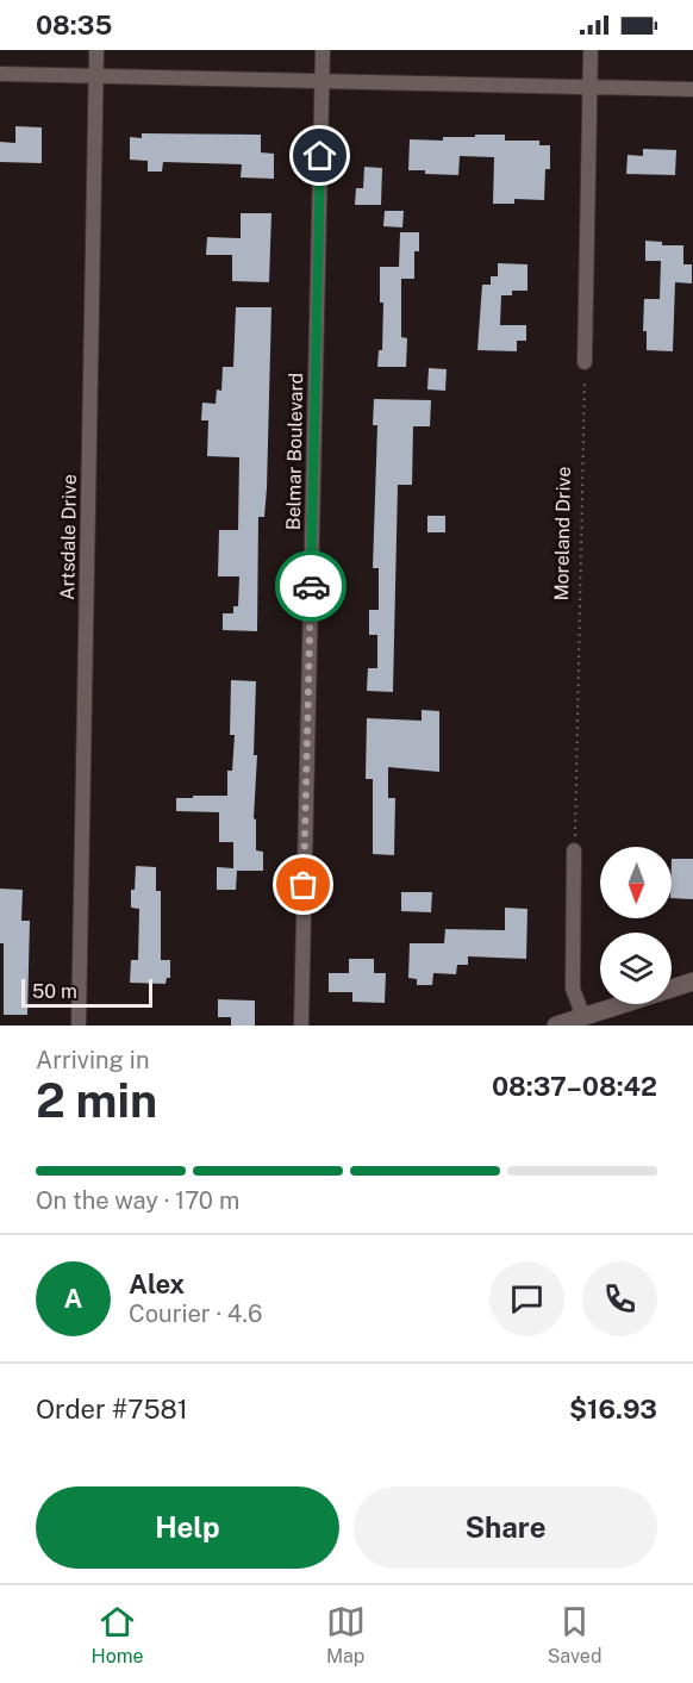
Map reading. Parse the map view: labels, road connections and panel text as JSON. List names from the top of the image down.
{
  "streets": {
    "street": ["Belmar Boulevard", "Artsdale Drive"],
    "path": ["Moreland Drive"]
  },
  "scale_bar": "50 m",
  "north": "bottom",
  "page": {
    "status": "08:35",
    "scale": "50 m",
    "heading": ["2 min", "Arriving in", "08:37–08:42"],
    "panel": [
      "Alex",
      "Courier · 4.6",
      "Order #7581",
      "$16.93"
    ],
    "bar": "On the way · 170 m",
    "round": "A",
    "buttons": ["Help", "Share"],
    "tabs": ["Home", "Map", "Saved"]
  }
}
